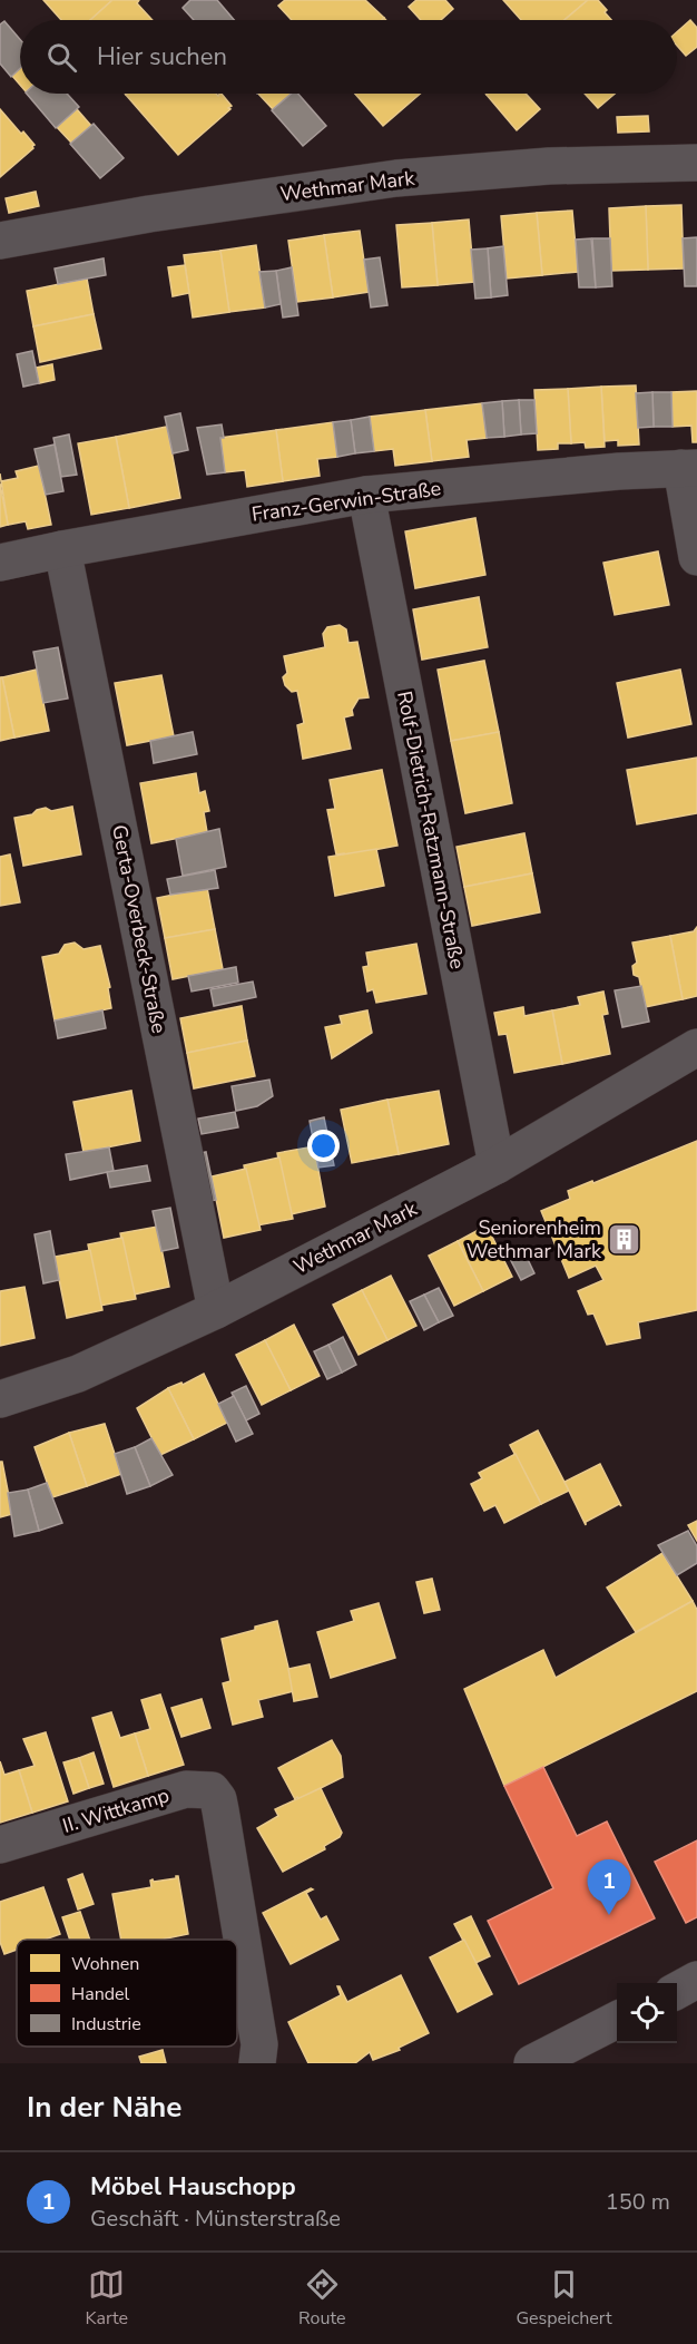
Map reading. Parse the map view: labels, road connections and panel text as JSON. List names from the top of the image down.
{
  "streets": {
    "street": [
      "Wethmar Mark",
      "Franz-Gerwin-Straße",
      "Rolf-Dietrich-Ratzmann-Straße",
      "Gerta-Overbeck-Straße",
      "II. Wittkamp"
    ]
  },
  "crossings": [
    ["Wethmar Mark", "Rolf-Dietrich-Ratzmann-Straße"],
    ["Wethmar Mark", "Gerta-Overbeck-Straße"],
    ["Franz-Gerwin-Straße", "Rolf-Dietrich-Ratzmann-Straße"],
    ["Franz-Gerwin-Straße", "Gerta-Overbeck-Straße"]
  ],
  "places": {
    "building": ["Seniorenheim Wethmar Mark"]
  },
  "legend": ["Wohnen", "Handel", "Industrie"],
  "page": {
    "search": "Hier suchen",
    "pins": "1",
    "heading": "In der Nähe",
    "list": [
      {
        "mark": "1",
        "name": "Möbel Hauschopp",
        "note": "Geschäft · Münsterstraße",
        "value": "150 m"
      }
    ],
    "nav": ["Karte", "Route", "Gespeichert"]
  }
}
